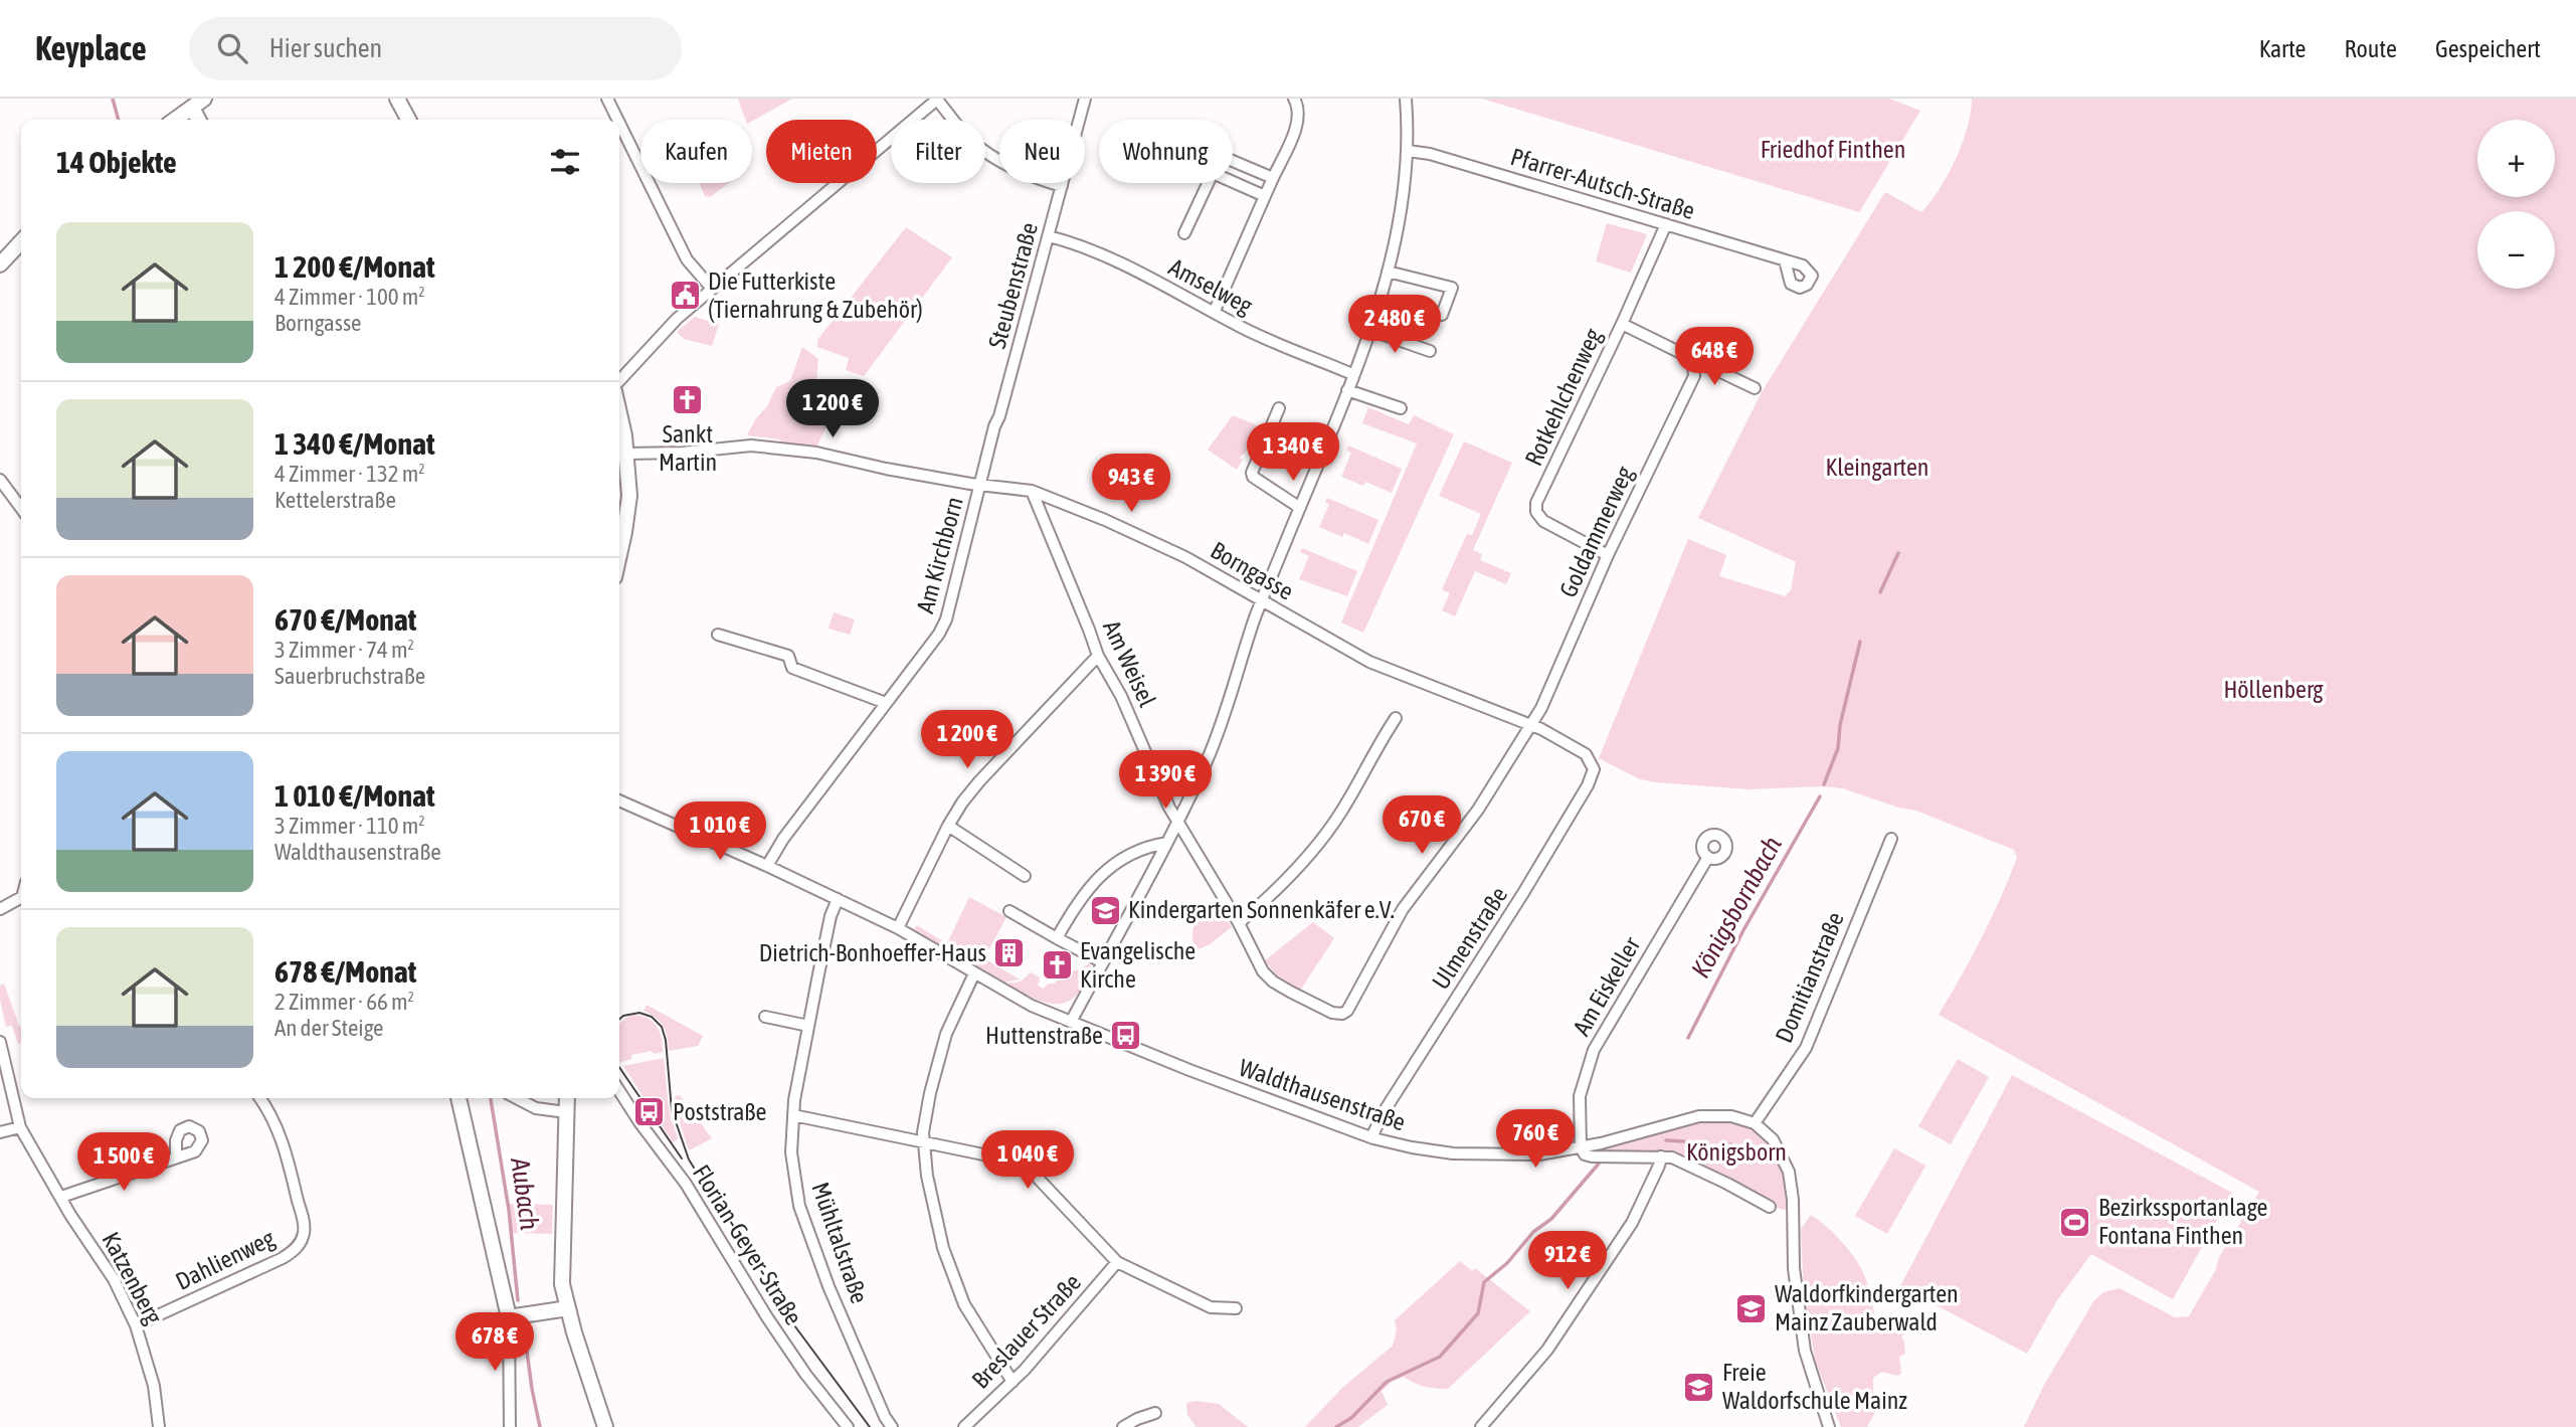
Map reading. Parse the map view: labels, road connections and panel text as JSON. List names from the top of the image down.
{
  "streets": {
    "street": [
      "Pfarrer-Autsch-Straße",
      "Steubenstraße",
      "Amselweg",
      "Rotkehlchenweg",
      "Goldammerweg",
      "Am Kirchborn",
      "Borngasse",
      "Am Weisel",
      "Ulmenstraße",
      "Domitianstraße",
      "Am Eiskeller",
      "Waldthausenstraße",
      "Mühltalstraße",
      "Florian-Geyer-Straße",
      "Dahlienweg",
      "Katzenberg",
      "Breslauer Straße"
    ]
  },
  "crossings": [
    ["Pfarrer-Autsch-Straße", "Rotkehlchenweg"],
    ["Steubenstraße", "Amselweg"],
    ["Steubenstraße", "Am Kirchborn"],
    ["Steubenstraße", "Borngasse"],
    ["Rotkehlchenweg", "Goldammerweg"],
    ["Goldammerweg", "Borngasse"],
    ["Goldammerweg", "Am Weisel"],
    ["Am Kirchborn", "Borngasse"],
    ["Am Kirchborn", "Waldthausenstraße"],
    ["Borngasse", "Am Weisel"],
    ["Borngasse", "Ulmenstraße"],
    ["Ulmenstraße", "Waldthausenstraße"],
    ["Domitianstraße", "Waldthausenstraße"],
    ["Am Eiskeller", "Waldthausenstraße"],
    ["Waldthausenstraße", "Mühltalstraße"],
    ["Dahlienweg", "Katzenberg"]
  ],
  "water": ["Königsbornbach", "Aubach"],
  "parks": [
    "Friedhof Finthen",
    "Kleingarten",
    "Höllenberg",
    "Königsborn"
  ],
  "places": {
    "public building": ["Die Futterkiste (Tiernahrung & Zubehör)"],
    "church": ["Sankt Martin", "Evangelische Kirche"],
    "school or university": ["Kindergarten Sonnenkäfer e.V.", "Waldorfkindergarten Mainz Zauberwald", "Freie Waldorfschule Mainz"],
    "building": ["Dietrich-Bonhoeffer-Haus"],
    "bus stop": ["Huttenstraße", "Poststraße"],
    "sports": ["Bezirkssportanlage Fontana Finthen"]
  },
  "page": {
    "header": "Keyplace",
    "search": "Hier suchen",
    "nav": ["Karte", "Route", "Gespeichert"],
    "map_buttons": ["+", "−"],
    "chip": [
      "Kaufen",
      "Mieten",
      "Filter",
      "Neu",
      "Wohnung"
    ],
    "heading": "14 Objekte",
    "list": [
      {
        "name": "1 200 €/Monat",
        "note": "4 Zimmer · 100 m² · Borngasse"
      },
      {
        "name": "1 340 €/Monat",
        "note": "4 Zimmer · 132 m² · Kettelerstraße"
      },
      {
        "name": "670 €/Monat",
        "note": "3 Zimmer · 74 m² · Sauerbruchstraße"
      },
      {
        "name": "1 010 €/Monat",
        "note": "3 Zimmer · 110 m² · Waldthausenstraße"
      },
      {
        "name": "678 €/Monat",
        "note": "2 Zimmer · 66 m² · An der Steige"
      }
    ],
    "price": [
      "2 480 €",
      "648 €",
      "1 200 €",
      "1 340 €",
      "943 €",
      "1 200 €",
      "1 390 €",
      "670 €",
      "1 010 €",
      "760 €",
      "1 040 €",
      "1 500 €",
      "912 €",
      "678 €"
    ]
  }
}
